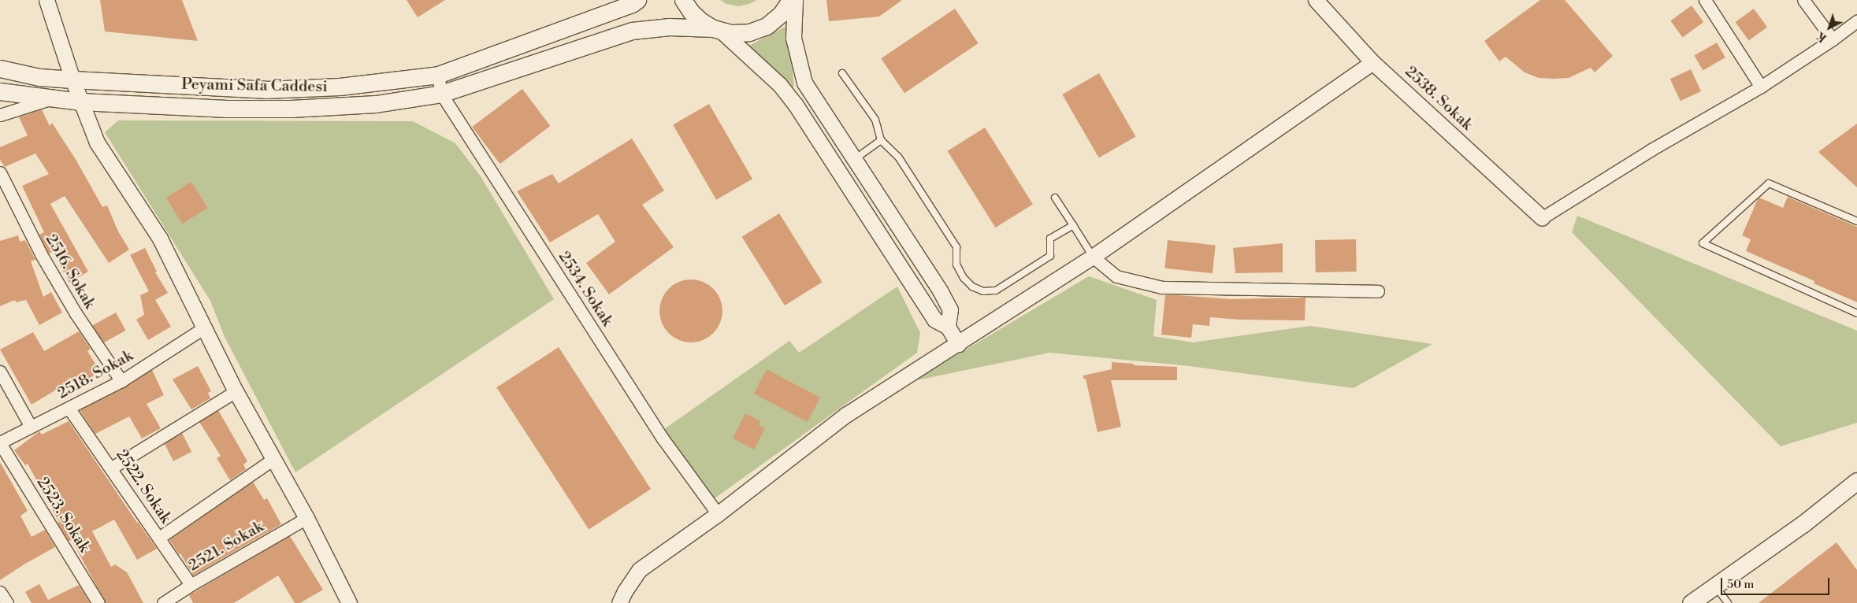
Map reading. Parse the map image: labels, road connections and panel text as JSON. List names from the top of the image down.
{
  "streets": {
    "main road": ["Peyami Safa Caddesi"],
    "street": [
      "2538. Sokak",
      "2516. Sokak",
      "2534. Sokak",
      "2518. Sokak",
      "2522. Sokak",
      "2523. Sokak",
      "2521. Sokak"
    ]
  },
  "crossings": [
    ["Peyami Safa Caddesi", "2534. Sokak"],
    ["2516. Sokak", "2518. Sokak"],
    ["2518. Sokak", "2522. Sokak"],
    ["2518. Sokak", "2523. Sokak"],
    ["2522. Sokak", "2521. Sokak"]
  ],
  "scale_bar": "50 m",
  "north": "bottom left"
}
